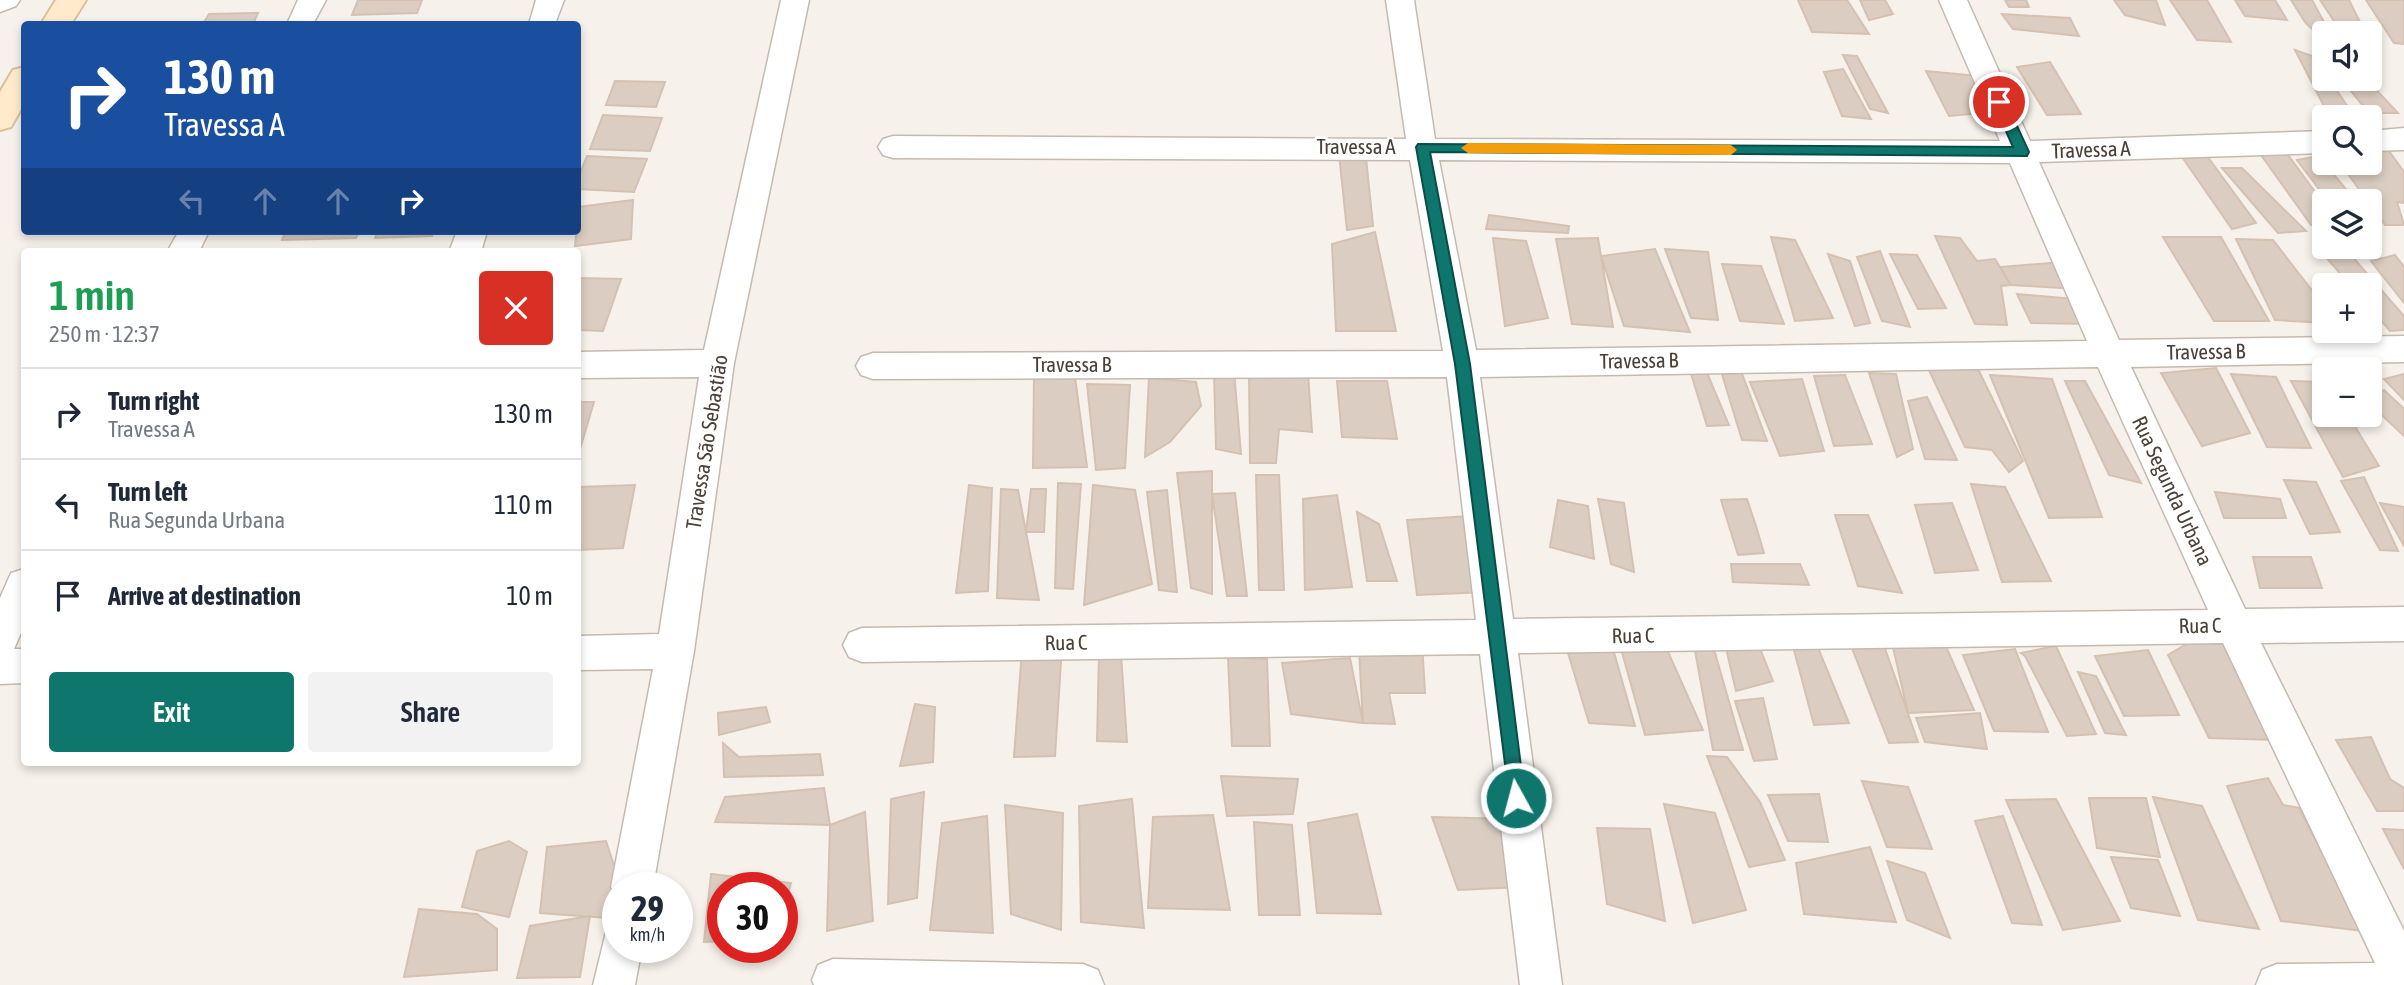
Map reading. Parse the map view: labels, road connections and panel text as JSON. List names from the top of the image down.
{
  "streets": {
    "street": [
      "Travessa A",
      "Travessa B",
      "Travessa São Sebastião",
      "Rua Segunda Urbana",
      "Rua C"
    ]
  },
  "crossings": [
    ["Travessa A", "Rua Segunda Urbana"],
    ["Travessa B", "Rua Segunda Urbana"],
    ["Rua Segunda Urbana", "Rua C"]
  ],
  "page": {
    "map_buttons": ["+", "−"],
    "turn": ["130 m", "Travessa A"],
    "heading": ["1 min", "250 m · 12:37"],
    "list": [
      {
        "name": "Turn right",
        "note": "Travessa A",
        "value": "130 m"
      },
      {
        "name": "Turn left",
        "note": "Rua Segunda Urbana",
        "value": "110 m"
      },
      {
        "name": "Arrive at destination",
        "value": "10 m"
      }
    ],
    "buttons": ["Exit", "Share"],
    "speed": "29 km/h",
    "limit": "30"
  }
}
